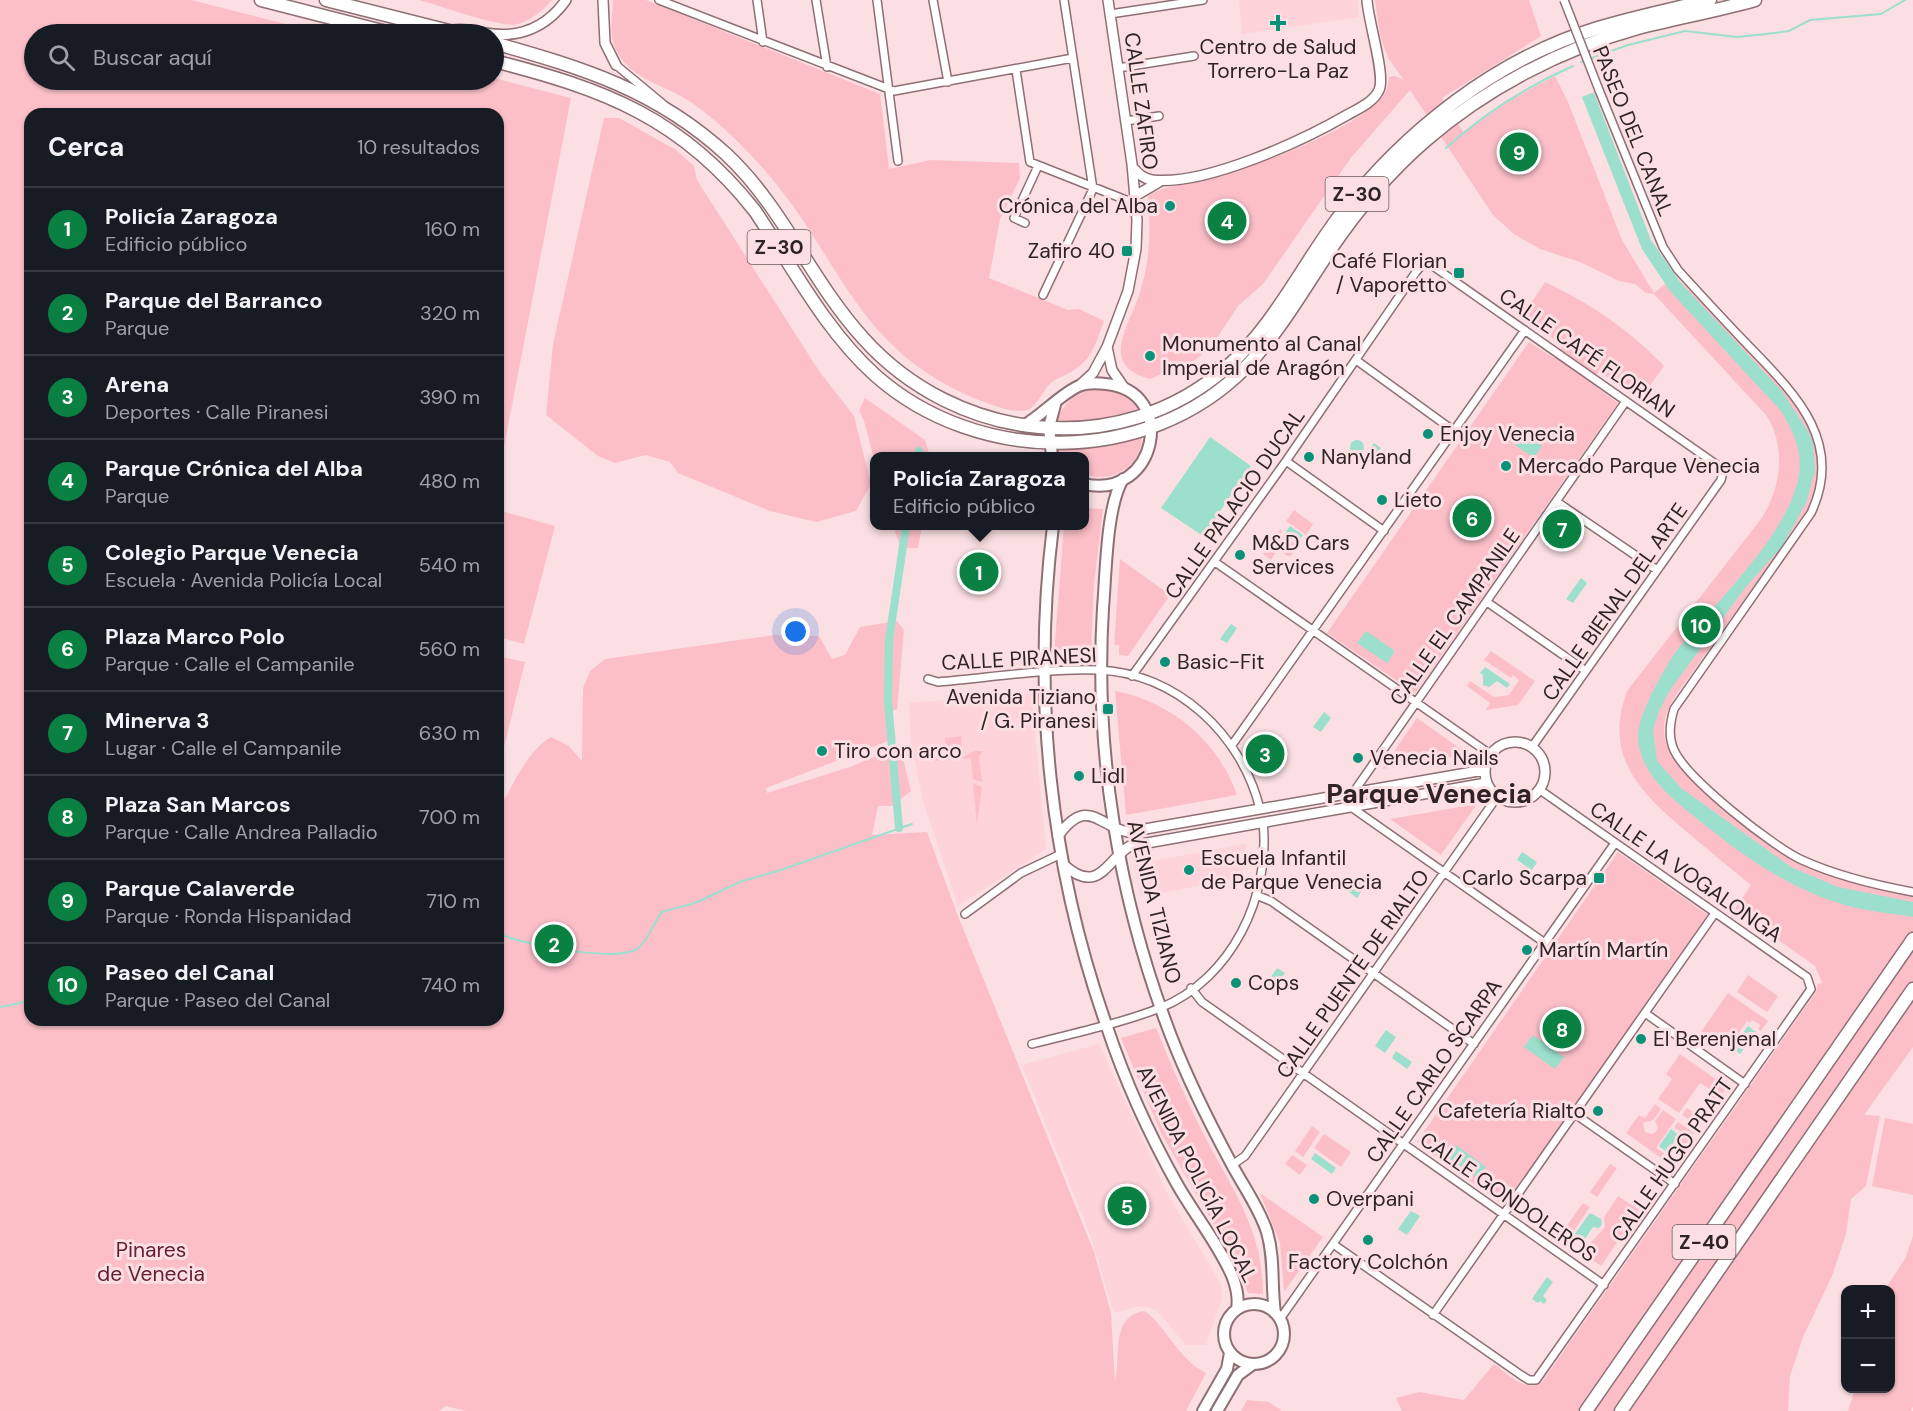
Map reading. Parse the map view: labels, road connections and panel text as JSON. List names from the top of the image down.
{
  "streets": {
    "highway": ["Z-30", "Z-40"],
    "main road": ["AVENIDA TIZIANO", "AVENIDA POLICÍA LOCAL"],
    "street": [
      "CALLE ZAFIRO",
      "PASEO DEL CANAL",
      "CALLE CAFÉ FLORIAN",
      "CALLE PALACIO DUCAL",
      "CALLE BIENAL DEL ARTE",
      "CALLE EL CAMPANILE",
      "CALLE PIRANESI",
      "CALLE LA VOGALONGA",
      "CALLE PUENTE DE RIALTO",
      "CALLE CARLO SCARPA",
      "CALLE HUGO PRATT",
      "CALLE GONDOLEROS"
    ]
  },
  "crossings": [
    ["CALLE CAFÉ FLORIAN", "CALLE PALACIO DUCAL"],
    ["CALLE CAFÉ FLORIAN", "CALLE BIENAL DEL ARTE"],
    ["CALLE CAFÉ FLORIAN", "CALLE EL CAMPANILE"],
    ["CALLE PALACIO DUCAL", "CALLE PIRANESI"],
    ["CALLE BIENAL DEL ARTE", "CALLE LA VOGALONGA"],
    ["CALLE BIENAL DEL ARTE", "CALLE PUENTE DE RIALTO"],
    ["CALLE PIRANESI", "AVENIDA TIZIANO"],
    ["CALLE PIRANESI", "AVENIDA POLICÍA LOCAL"],
    ["CALLE LA VOGALONGA", "CALLE PUENTE DE RIALTO"],
    ["CALLE LA VOGALONGA", "CALLE CARLO SCARPA"],
    ["CALLE LA VOGALONGA", "CALLE HUGO PRATT"],
    ["AVENIDA TIZIANO", "CALLE PUENTE DE RIALTO"],
    ["AVENIDA TIZIANO", "CALLE CARLO SCARPA"],
    ["AVENIDA TIZIANO", "AVENIDA POLICÍA LOCAL"],
    ["CALLE PUENTE DE RIALTO", "CALLE GONDOLEROS"],
    ["CALLE CARLO SCARPA", "AVENIDA POLICÍA LOCAL"],
    ["CALLE CARLO SCARPA", "CALLE GONDOLEROS"],
    ["CALLE HUGO PRATT", "CALLE GONDOLEROS"]
  ],
  "districts": ["Parque Venecia"],
  "parks": ["Pinares de Venecia"],
  "places": {
    "health": ["Centro de Salud Torrero-La Paz"],
    "other": [
      "Crónica del Alba",
      "Monumento al Canal Imperial de Aragón",
      "Enjoy Venecia",
      "Nanyland",
      "Mercado Parque Venecia",
      "Lieto",
      "M&D Cars Services",
      "Basic-Fit",
      "Tiro con arco",
      "Venecia Nails",
      "Lidl",
      "Escuela Infantil de Parque Venecia",
      "Martín Martín",
      "Cops",
      "El Berenjenal",
      "Cafetería Rialto",
      "Overpani",
      "Factory Colchón"
    ],
    "transit": [
      "Zafiro 40",
      "Café Florian / Vaporetto",
      "Avenida Tiziano / G. Piranesi",
      "Carlo Scarpa"
    ]
  },
  "page": {
    "search": "Buscar aquí",
    "heading": ["Cerca", "10 resultados"],
    "pins": [
      "9",
      "4",
      "6",
      "7",
      "1",
      "10",
      "3",
      "2",
      "8",
      "5"
    ],
    "list": [
      {
        "mark": "1",
        "name": "Policía Zaragoza",
        "note": "Edificio público",
        "value": "160 m"
      },
      {
        "mark": "2",
        "name": "Parque del Barranco",
        "note": "Parque",
        "value": "320 m"
      },
      {
        "mark": "3",
        "name": "Arena",
        "note": "Deportes · Calle Piranesi",
        "value": "390 m"
      },
      {
        "mark": "4",
        "name": "Parque Crónica del Alba",
        "note": "Parque",
        "value": "480 m"
      },
      {
        "mark": "5",
        "name": "Colegio Parque Venecia",
        "note": "Escuela · Avenida Policía Local",
        "value": "540 m"
      },
      {
        "mark": "6",
        "name": "Plaza Marco Polo",
        "note": "Parque · Calle el Campanile",
        "value": "560 m"
      },
      {
        "mark": "7",
        "name": "Minerva 3",
        "note": "Lugar · Calle el Campanile",
        "value": "630 m"
      },
      {
        "mark": "8",
        "name": "Plaza San Marcos",
        "note": "Parque · Calle Andrea Palladio",
        "value": "700 m"
      },
      {
        "mark": "9",
        "name": "Parque Calaverde",
        "note": "Parque · Ronda Hispanidad",
        "value": "710 m"
      },
      {
        "mark": "10",
        "name": "Paseo del Canal",
        "note": "Parque · Paseo del Canal",
        "value": "740 m"
      }
    ],
    "popup": ["Policía Zaragoza", "Edificio público"],
    "map_buttons": ["+", "−"]
  }
}
